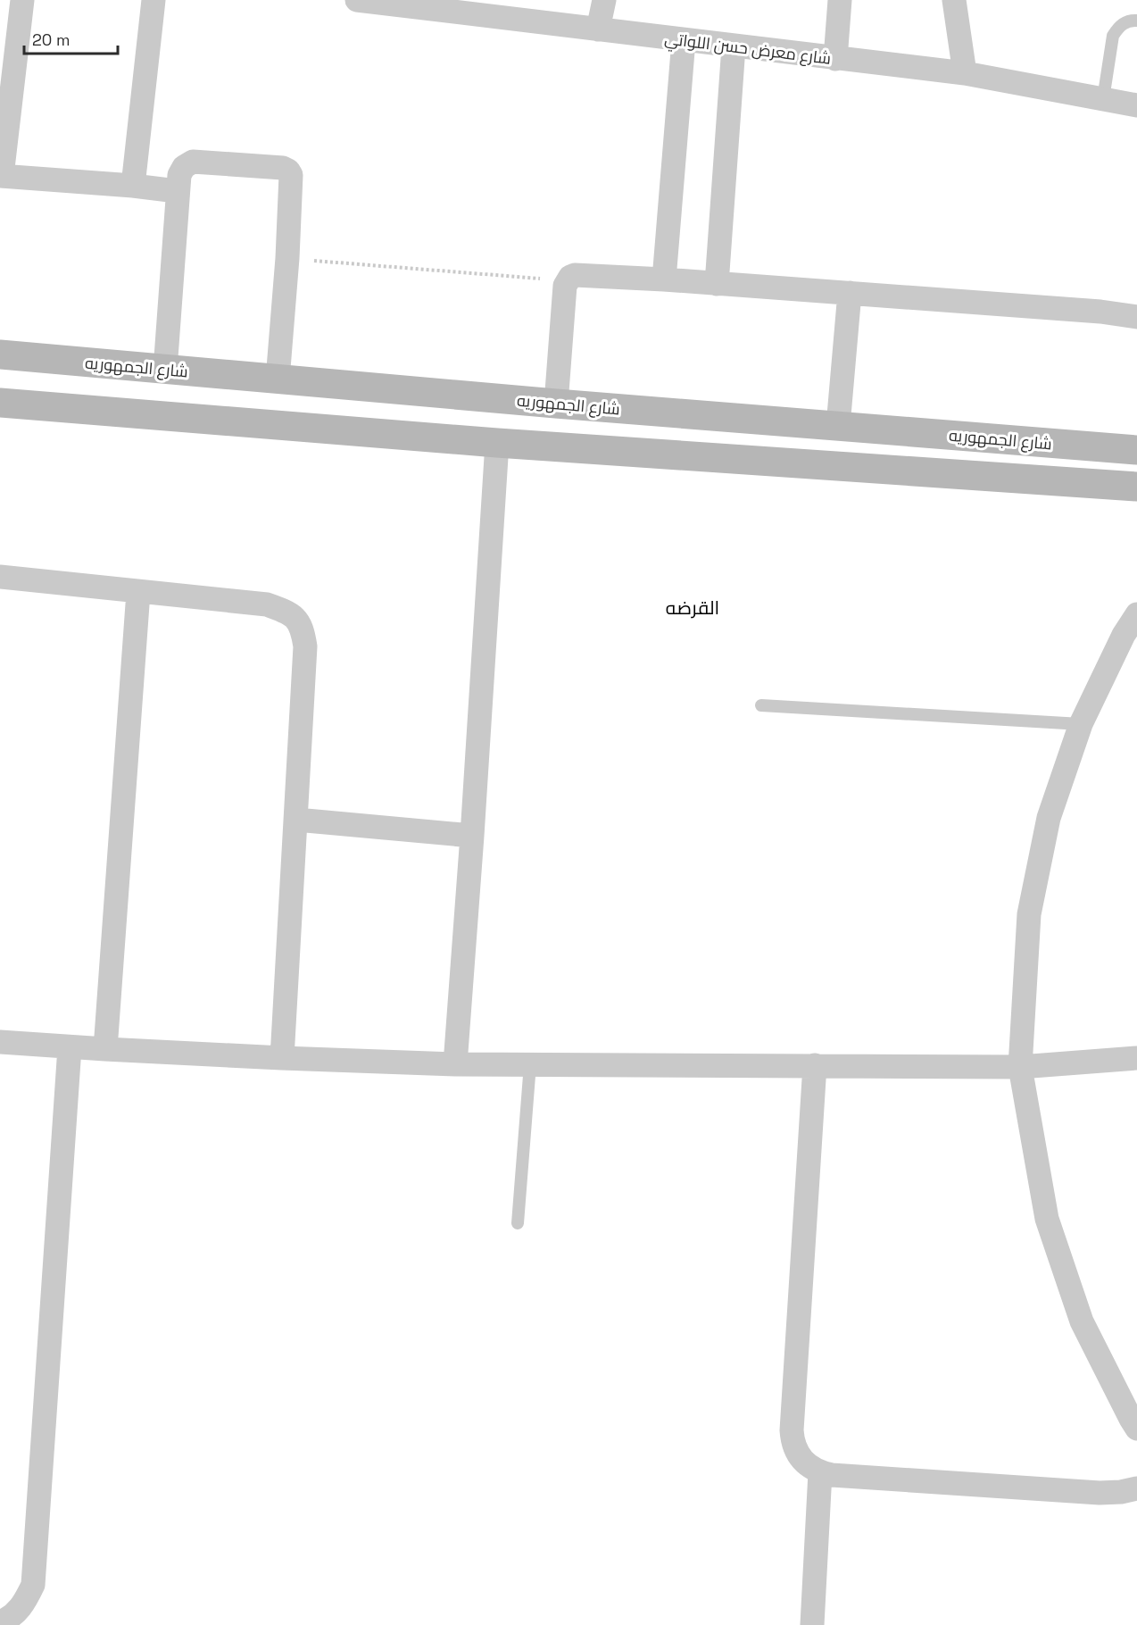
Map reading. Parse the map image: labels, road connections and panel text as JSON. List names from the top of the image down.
{
  "streets": {
    "street": ["شارع معرض حسن اللواتي", "شارع الجمهوريه"]
  },
  "districts": ["القرضه"],
  "scale_bar": "20 m"
}
